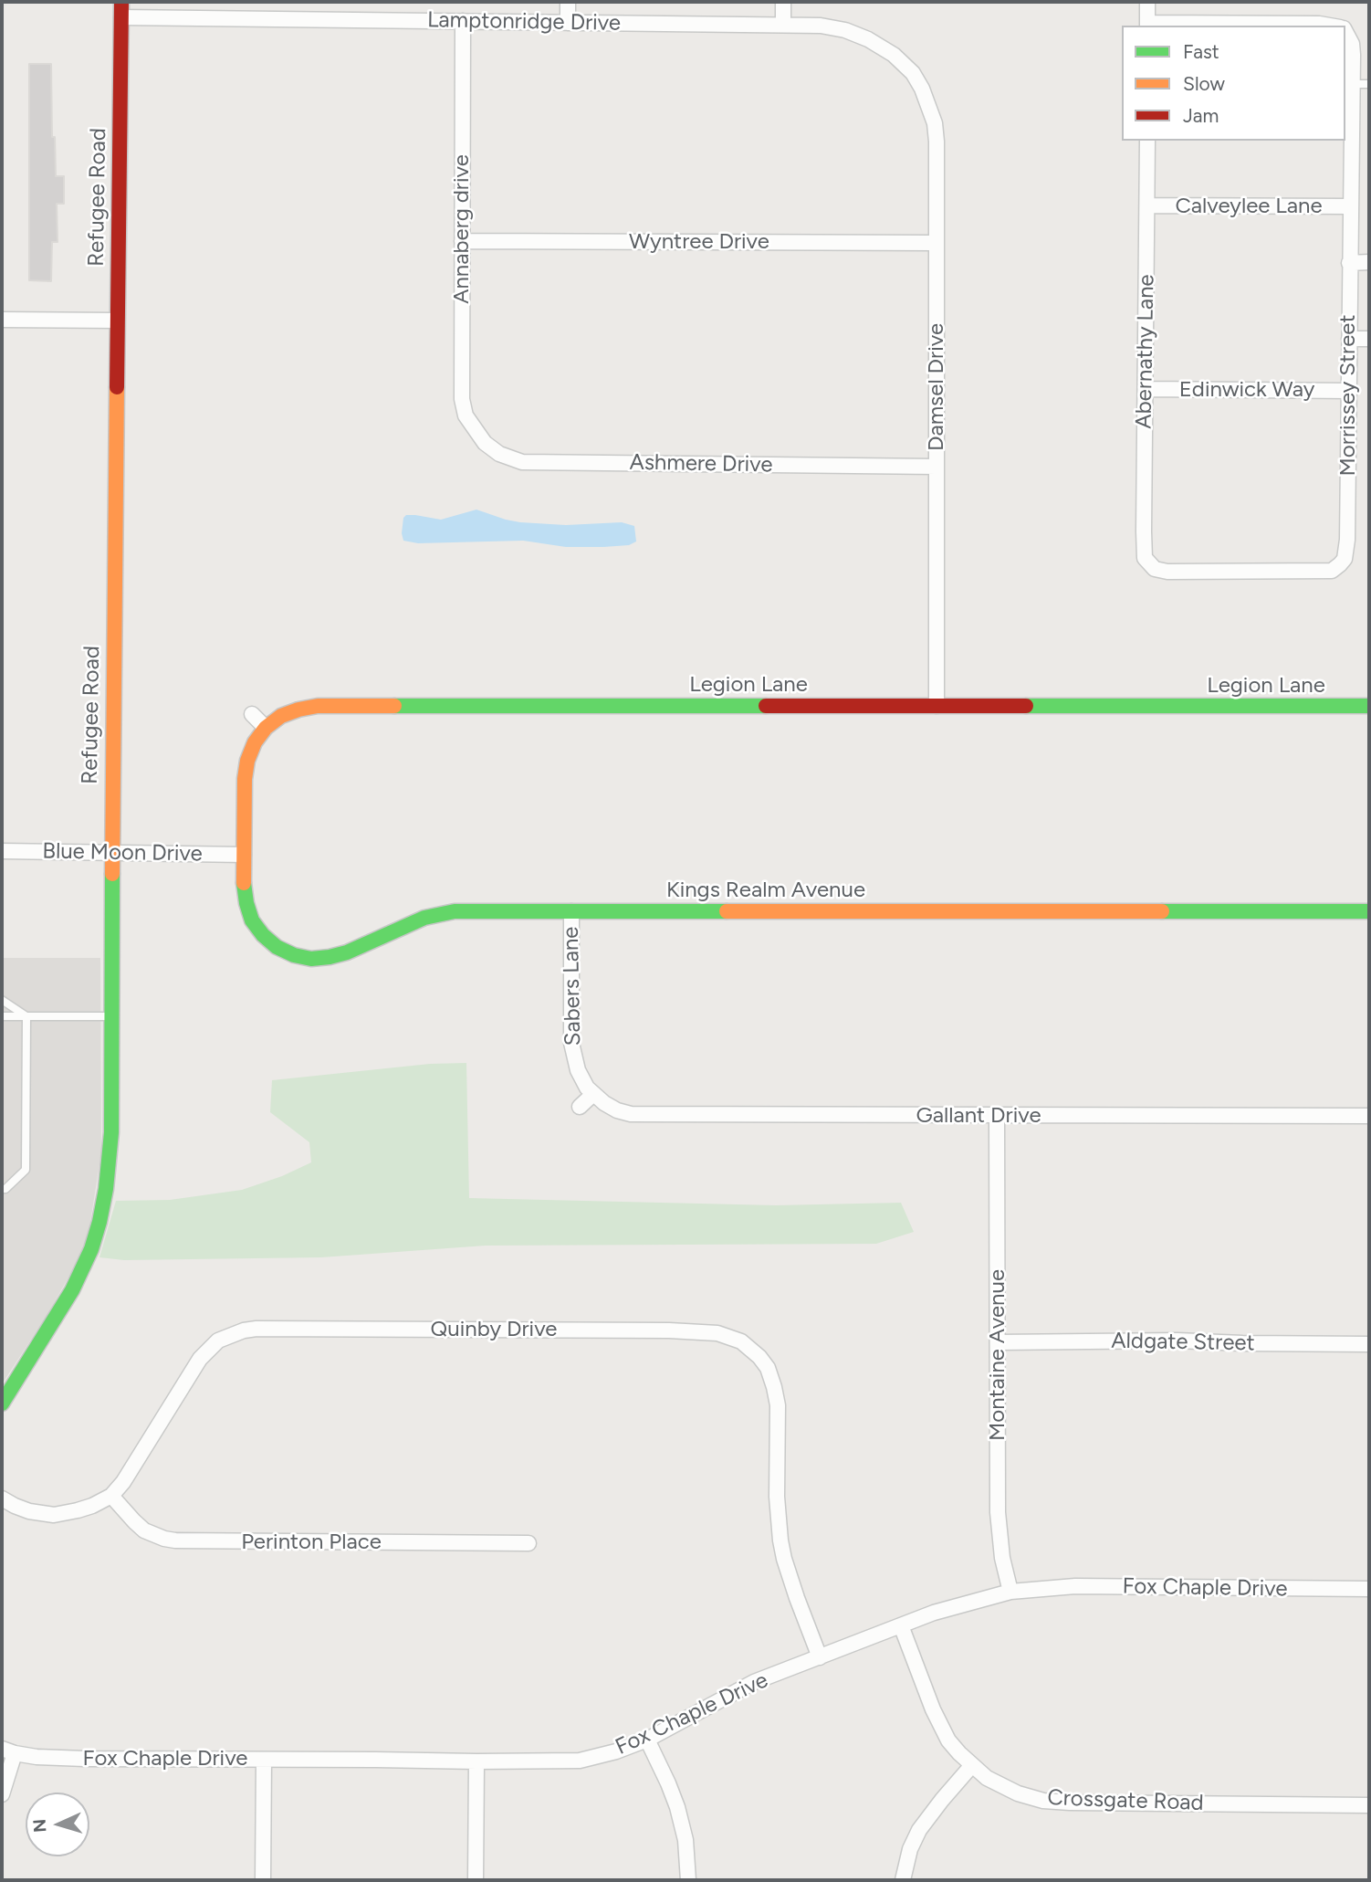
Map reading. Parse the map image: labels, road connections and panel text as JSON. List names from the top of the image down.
{
  "streets": {
    "street": [
      "Lamptonridge Drive",
      "Refugee Road",
      "Calveylee Lane",
      "Annaberg drive",
      "Wyntree Drive",
      "Abernathy Lane",
      "Damsel Drive",
      "Edinwick Way",
      "Morrissey Street",
      "Ashmere Drive",
      "Legion Lane",
      "Blue Moon Drive",
      "Kings Realm Avenue",
      "Sabers Lane",
      "Gallant Drive",
      "Quinby Drive",
      "Aldgate Street",
      "Montaine Avenue",
      "Perinton Place",
      "Fox Chaple Drive",
      "Crossgate Road"
    ]
  },
  "crossings": [
    ["Lamptonridge Drive", "Refugee Road"],
    ["Lamptonridge Drive", "Annaberg drive"],
    ["Lamptonridge Drive", "Damsel Drive"],
    ["Refugee Road", "Blue Moon Drive"],
    ["Calveylee Lane", "Abernathy Lane"],
    ["Calveylee Lane", "Morrissey Street"],
    ["Annaberg drive", "Wyntree Drive"],
    ["Annaberg drive", "Ashmere Drive"],
    ["Wyntree Drive", "Damsel Drive"],
    ["Abernathy Lane", "Edinwick Way"],
    ["Abernathy Lane", "Morrissey Street"],
    ["Damsel Drive", "Ashmere Drive"],
    ["Damsel Drive", "Legion Lane"],
    ["Edinwick Way", "Morrissey Street"],
    ["Legion Lane", "Blue Moon Drive"],
    ["Legion Lane", "Kings Realm Avenue"],
    ["Blue Moon Drive", "Kings Realm Avenue"],
    ["Kings Realm Avenue", "Sabers Lane"],
    ["Sabers Lane", "Gallant Drive"],
    ["Gallant Drive", "Montaine Avenue"],
    ["Quinby Drive", "Perinton Place"],
    ["Quinby Drive", "Fox Chaple Drive"],
    ["Aldgate Street", "Montaine Avenue"],
    ["Montaine Avenue", "Fox Chaple Drive"],
    ["Fox Chaple Drive", "Crossgate Road"]
  ],
  "legend": ["Fast", "Slow", "Jam"],
  "north": "left"
}
